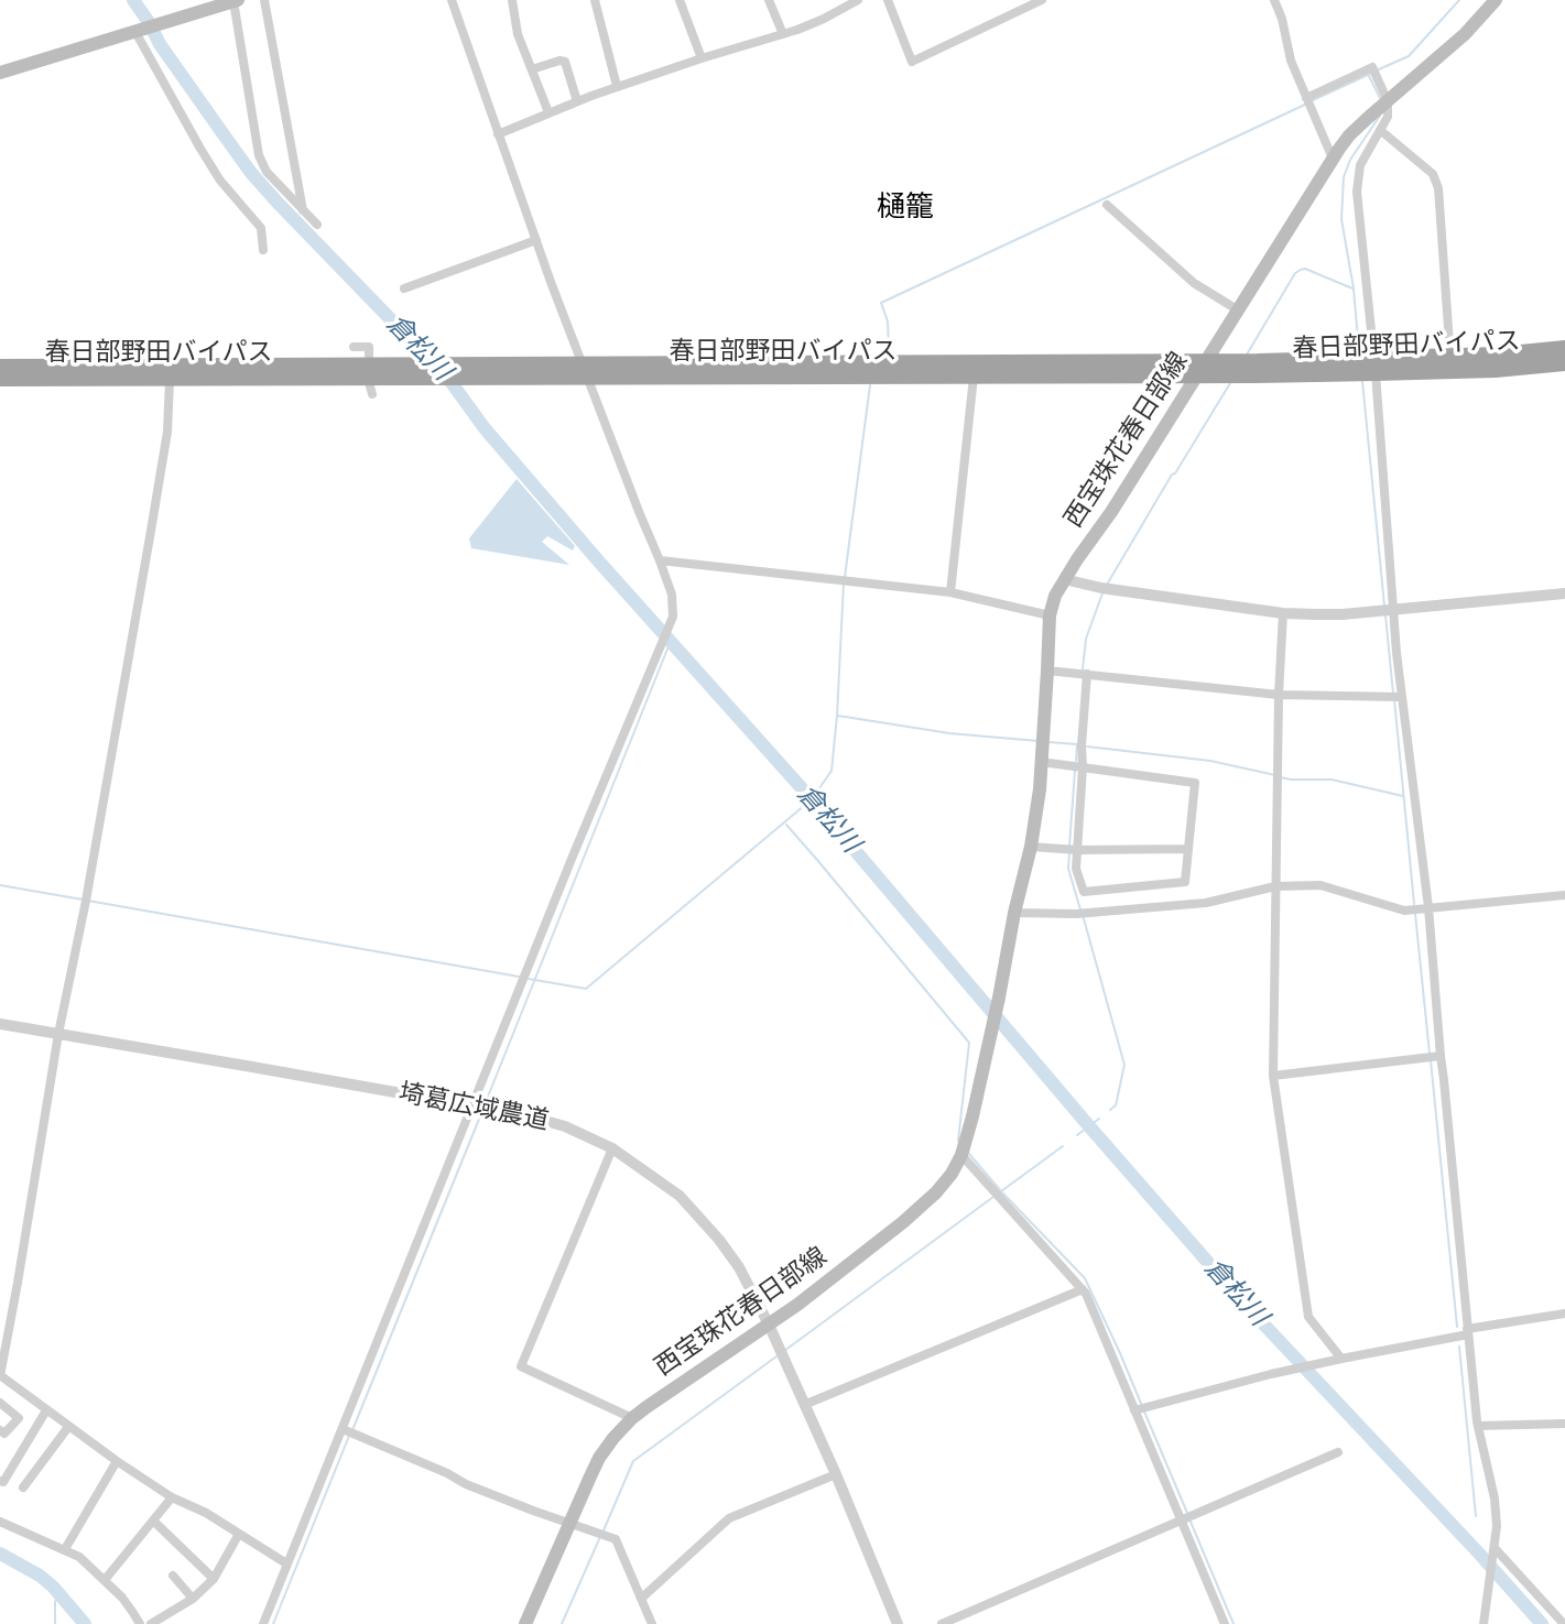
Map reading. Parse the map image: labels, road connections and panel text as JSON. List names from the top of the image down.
{
  "streets": {
    "highway": ["春日部野田バイパス"],
    "main road": ["西宝珠花春日部線"],
    "street": ["埼葛広域農道"]
  },
  "crossings": [
    ["春日部野田バイパス", "西宝珠花春日部線"],
    ["西宝珠花春日部線", "埼葛広域農道"]
  ],
  "districts": ["樋籠"],
  "water": ["倉松川"]
}
